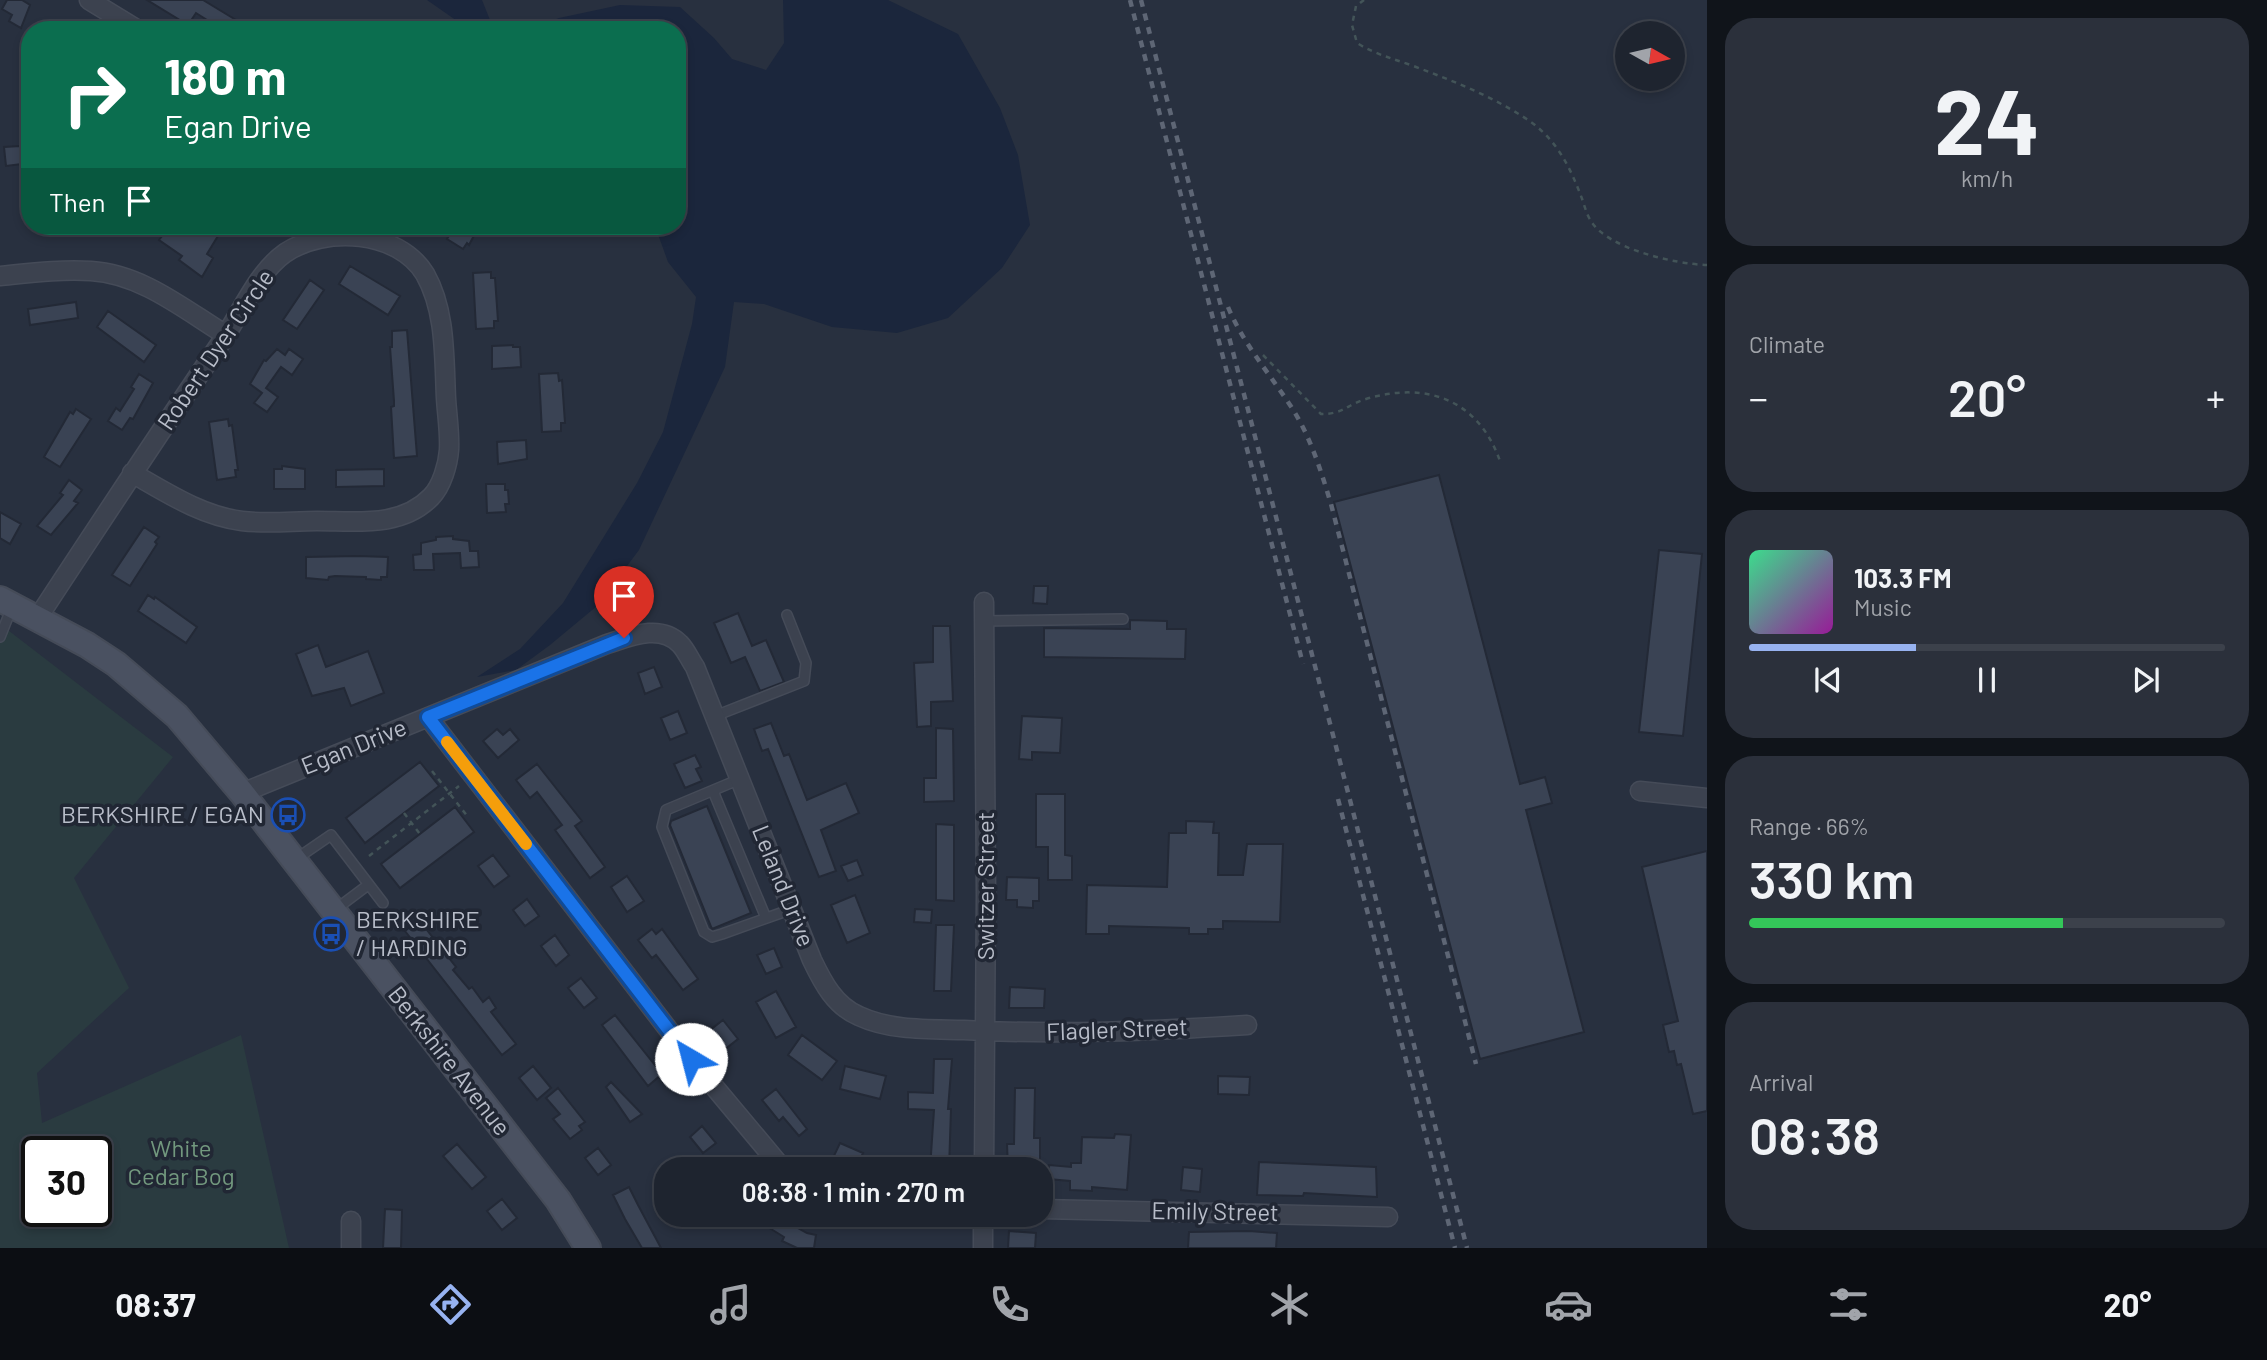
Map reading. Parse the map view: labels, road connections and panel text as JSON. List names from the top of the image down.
{
  "streets": {
    "main road": ["Berkshire Avenue"],
    "street": [
      "Robert Dyer Circle",
      "Egan Drive",
      "Leland Drive",
      "Switzer Street",
      "Flagler Street",
      "Emily Street"
    ]
  },
  "crossings": [
    ["Robert Dyer Circle", "Berkshire Avenue"],
    ["Egan Drive", "Leland Drive"],
    ["Egan Drive", "Berkshire Avenue"],
    ["Leland Drive", "Switzer Street"],
    ["Leland Drive", "Flagler Street"],
    ["Switzer Street", "Flagler Street"]
  ],
  "parks": ["White Cedar Bog"],
  "places": {
    "bus stop": ["BERKSHIRE / EGAN", "BERKSHIRE / HARDING"]
  },
  "north": "right",
  "page": {
    "tile": [
      ["24", "km/h"],
      "Climate",
      ["Range · 66%", "330 km"],
      ["Arrival", "08:38"]
    ],
    "turn": ["180 m", "Egan Drive"],
    "then": "Then",
    "heat": ["−", "20°", "+"],
    "song": ["103.3 FM", "Music"],
    "limit": "30",
    "trip": "08:38 · 1 min · 270 m",
    "tabs": ["08:37", "20°"]
  }
}
